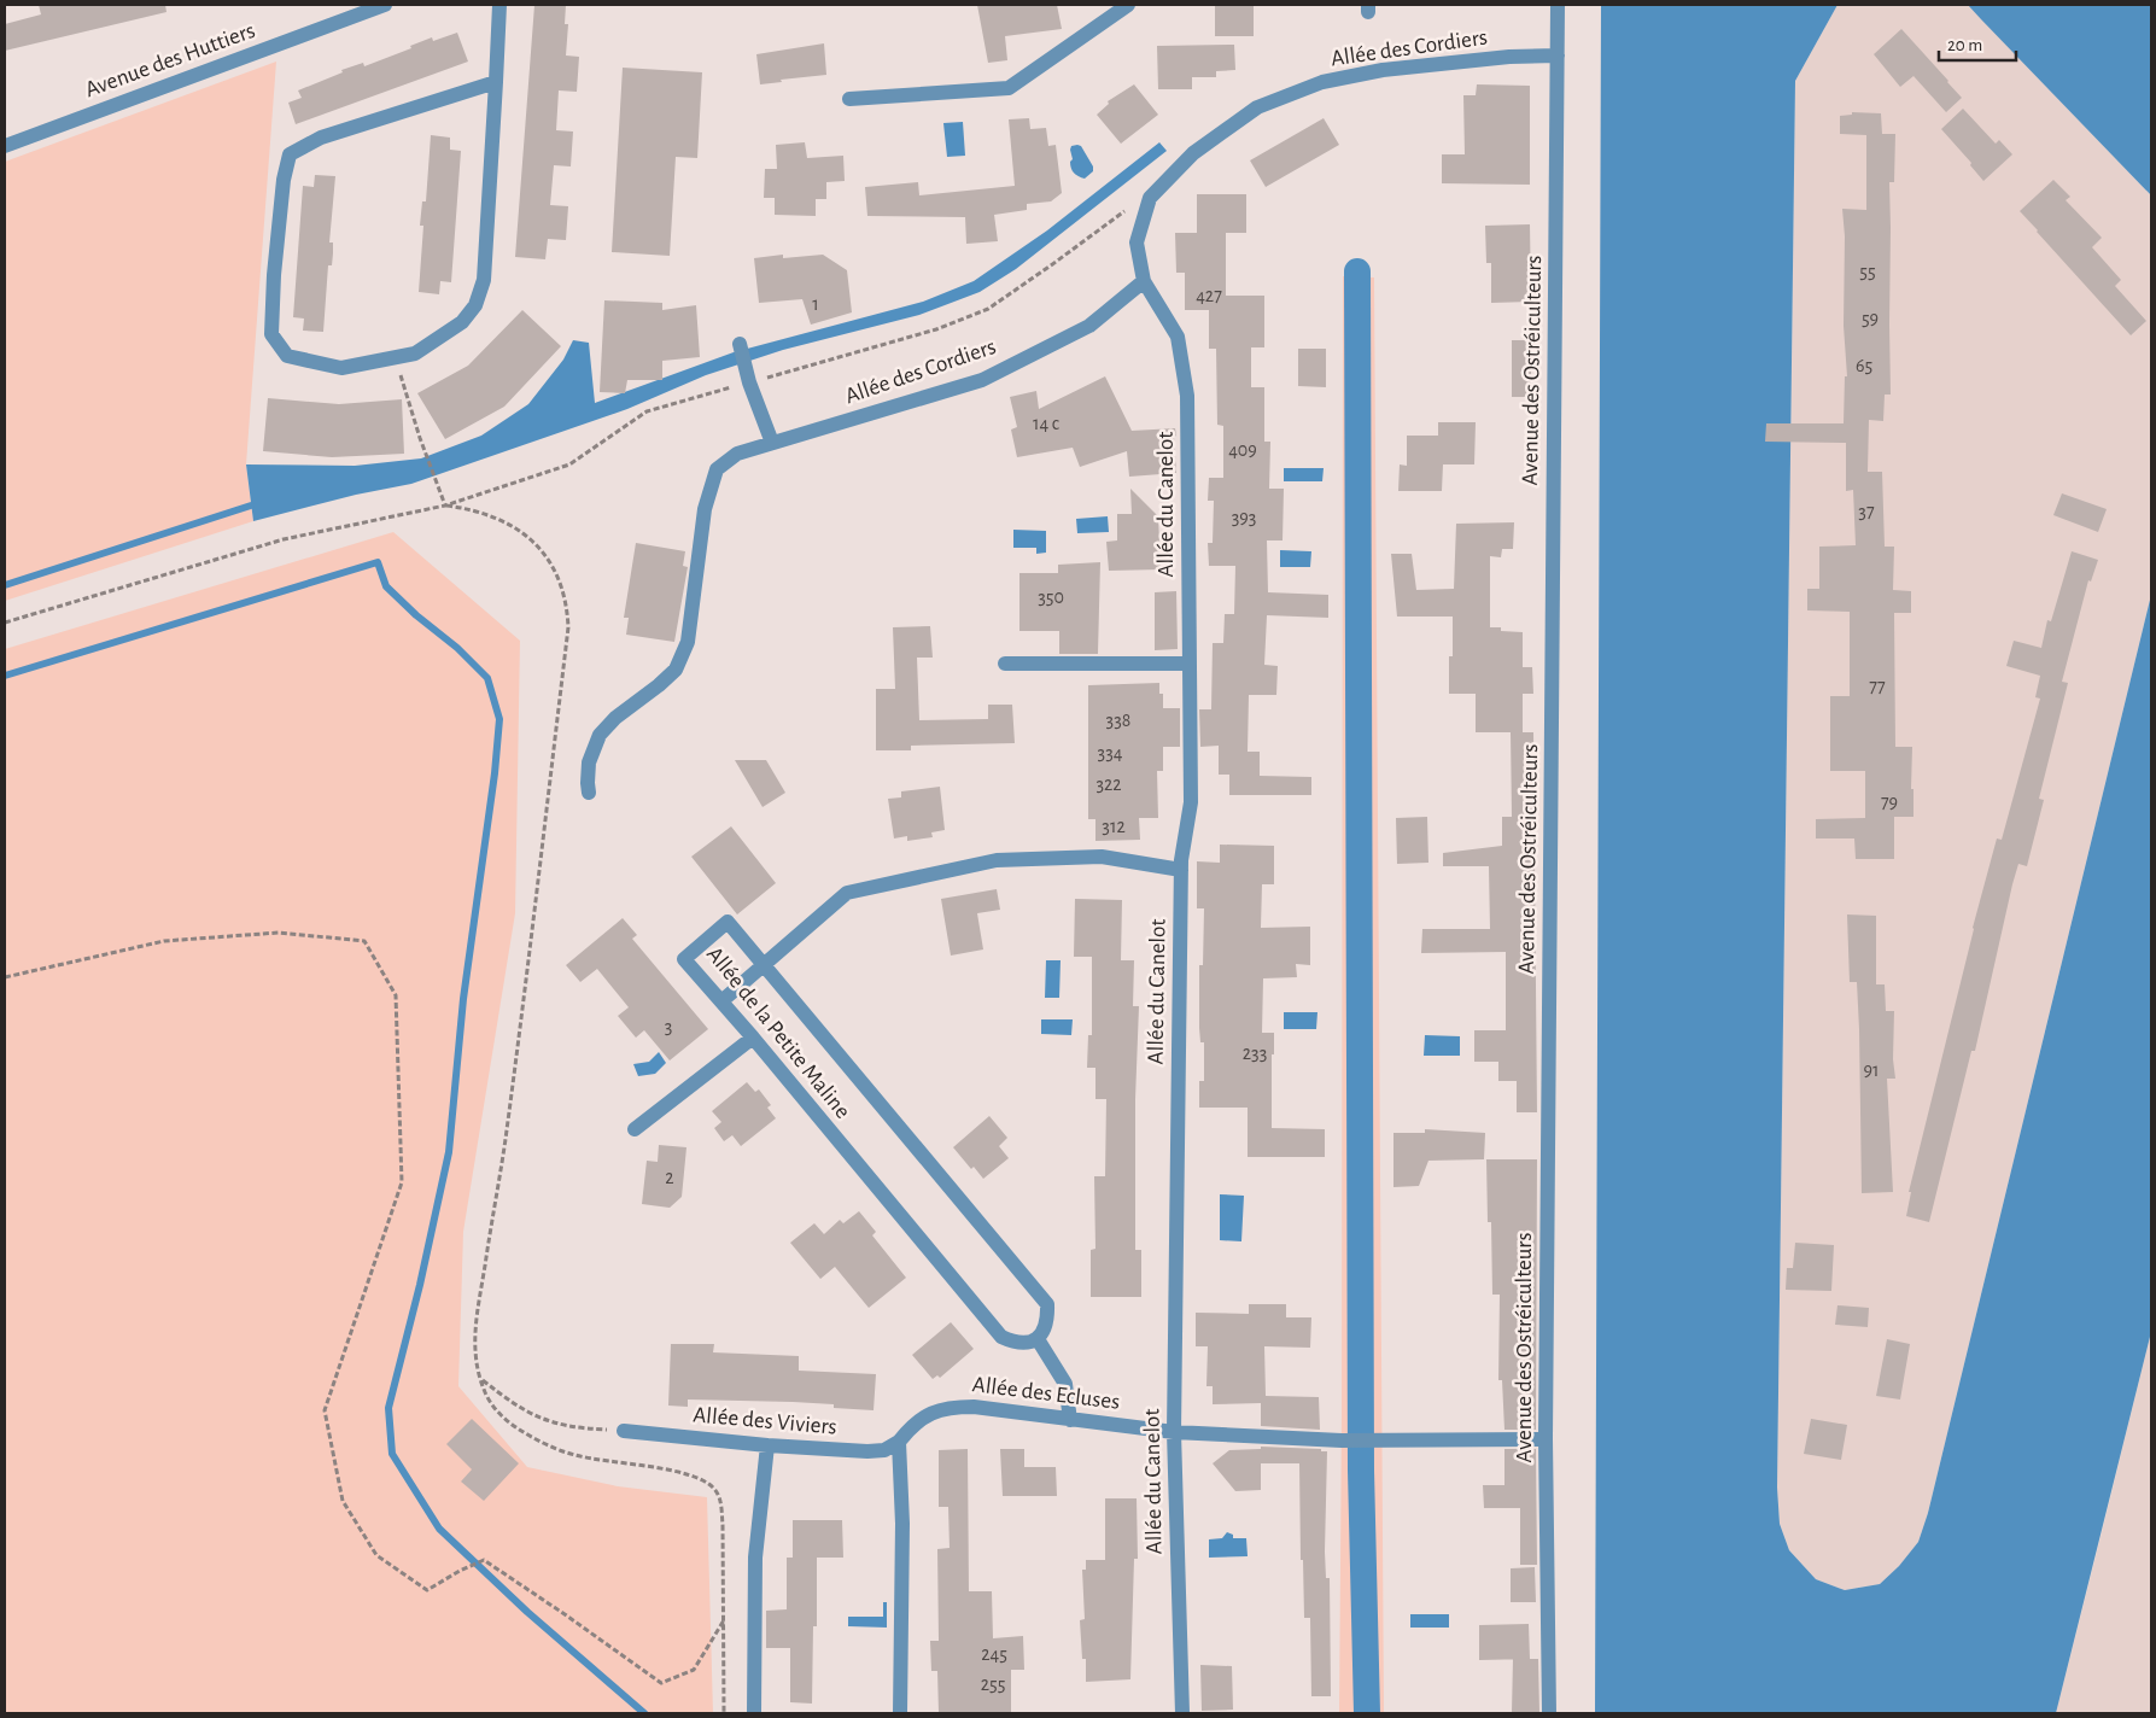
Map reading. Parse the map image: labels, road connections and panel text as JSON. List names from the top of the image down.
{
  "streets": {
    "street": [
      "Allée des Cordiers",
      "Avenue des Huttiers",
      "Avenue des Ostréiculteurs",
      "Allée du Canelot",
      "Allée de la Petite Maline",
      "Allée des Ecluses",
      "Allée des Viviers"
    ]
  },
  "crossings": [
    ["Allée des Cordiers", "Avenue des Ostréiculteurs"],
    ["Allée des Cordiers", "Allée du Canelot"],
    ["Avenue des Ostréiculteurs", "Allée des Ecluses"],
    ["Allée du Canelot", "Allée des Ecluses"],
    ["Allée des Ecluses", "Allée des Viviers"]
  ],
  "house_numbers": [
    "55",
    "427",
    "1",
    "59",
    "65",
    "14 c",
    "409",
    "37",
    "393",
    "350",
    "77",
    "338",
    "334",
    "322",
    "79",
    "312",
    "3",
    "233",
    "91",
    "2",
    "245",
    "255"
  ],
  "scale_bar": "20 m"
}
